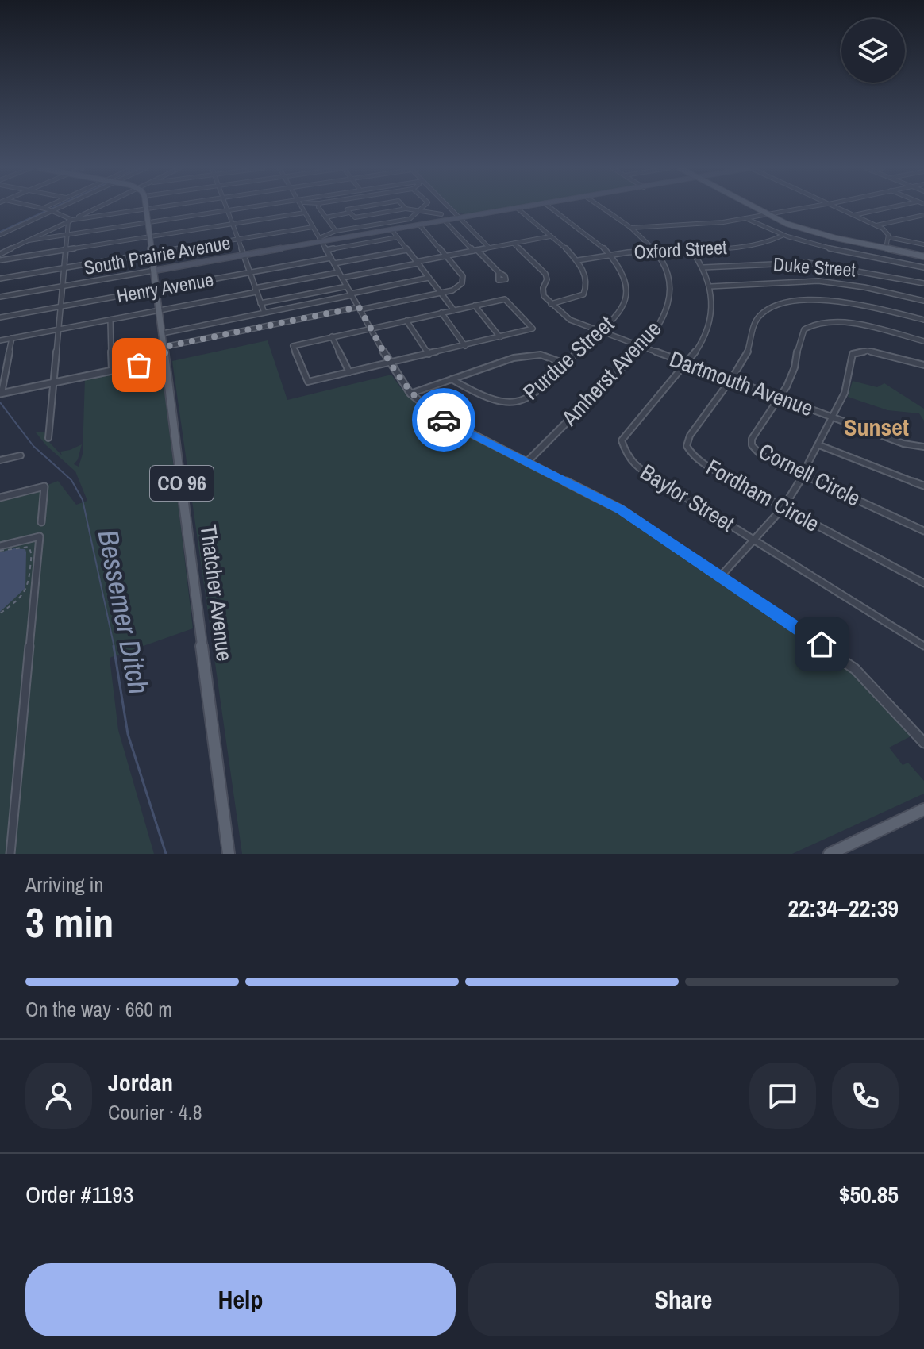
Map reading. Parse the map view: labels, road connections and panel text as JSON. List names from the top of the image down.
{
  "streets": {
    "main road": ["South Prairie Avenue", "CO 96", "Thatcher Avenue"],
    "street": [
      "Oxford Street",
      "Duke Street",
      "Henry Avenue",
      "Purdue Street",
      "Amherst Avenue",
      "Dartmouth Avenue",
      "Cornell Circle",
      "Fordham Circle",
      "Baylor Street"
    ]
  },
  "crossings": [
    ["Oxford Street", "Purdue Street"],
    ["Oxford Street", "Amherst Avenue"],
    ["Oxford Street", "Baylor Street"],
    ["South Prairie Avenue", "Thatcher Avenue"],
    ["Duke Street", "Baylor Street"],
    ["Henry Avenue", "Thatcher Avenue"],
    ["Purdue Street", "Dartmouth Avenue"],
    ["Amherst Avenue", "Dartmouth Avenue"],
    ["Dartmouth Avenue", "Cornell Circle"],
    ["Dartmouth Avenue", "Fordham Circle"],
    ["Dartmouth Avenue", "Baylor Street"]
  ],
  "districts": ["Sunset"],
  "water": ["Bessemer Ditch"],
  "page": {
    "heading": ["3 min", "Arriving in", "22:34–22:39"],
    "panel": [
      "Jordan",
      "Courier · 4.8",
      "Order #1193",
      "$50.85"
    ],
    "bar": "On the way · 660 m",
    "buttons": ["Help", "Share"]
  }
}
